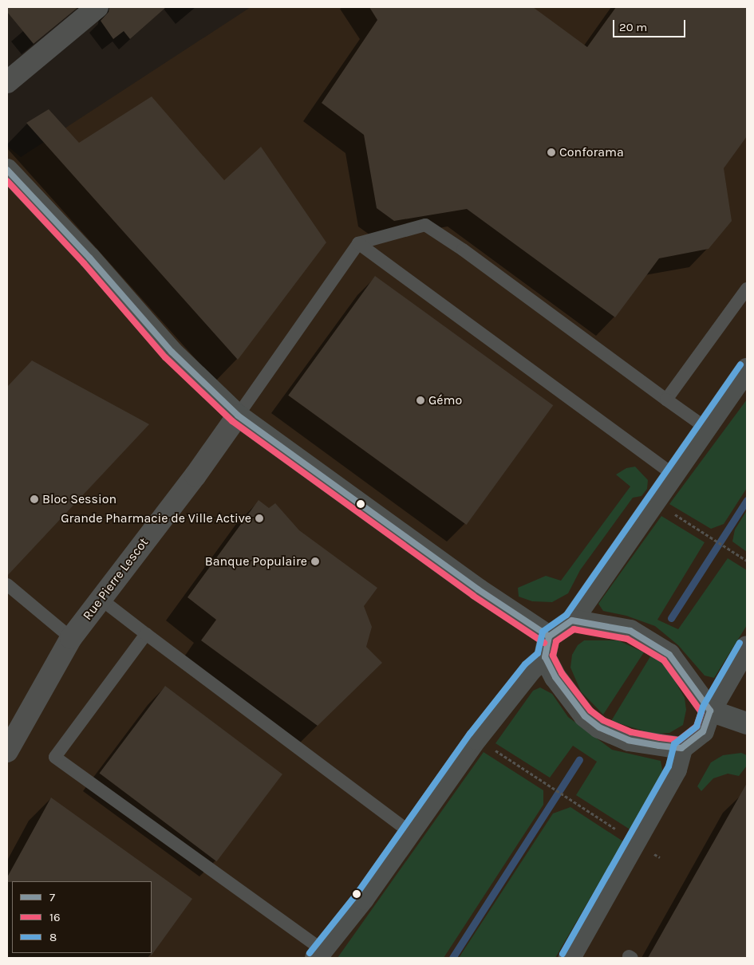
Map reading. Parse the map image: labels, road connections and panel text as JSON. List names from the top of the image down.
{
  "streets": {
    "street": ["Rue Pierre Lescot"]
  },
  "places": [
    "Conforama",
    "Gémo",
    "Bloc Session",
    "Grande Pharmacie de Ville Active",
    "Banque Populaire"
  ],
  "lines": ["transit line 7", "transit line 16", "transit line 8"],
  "legend": ["7", "16", "8"],
  "scale_bar": "20 m"
}
